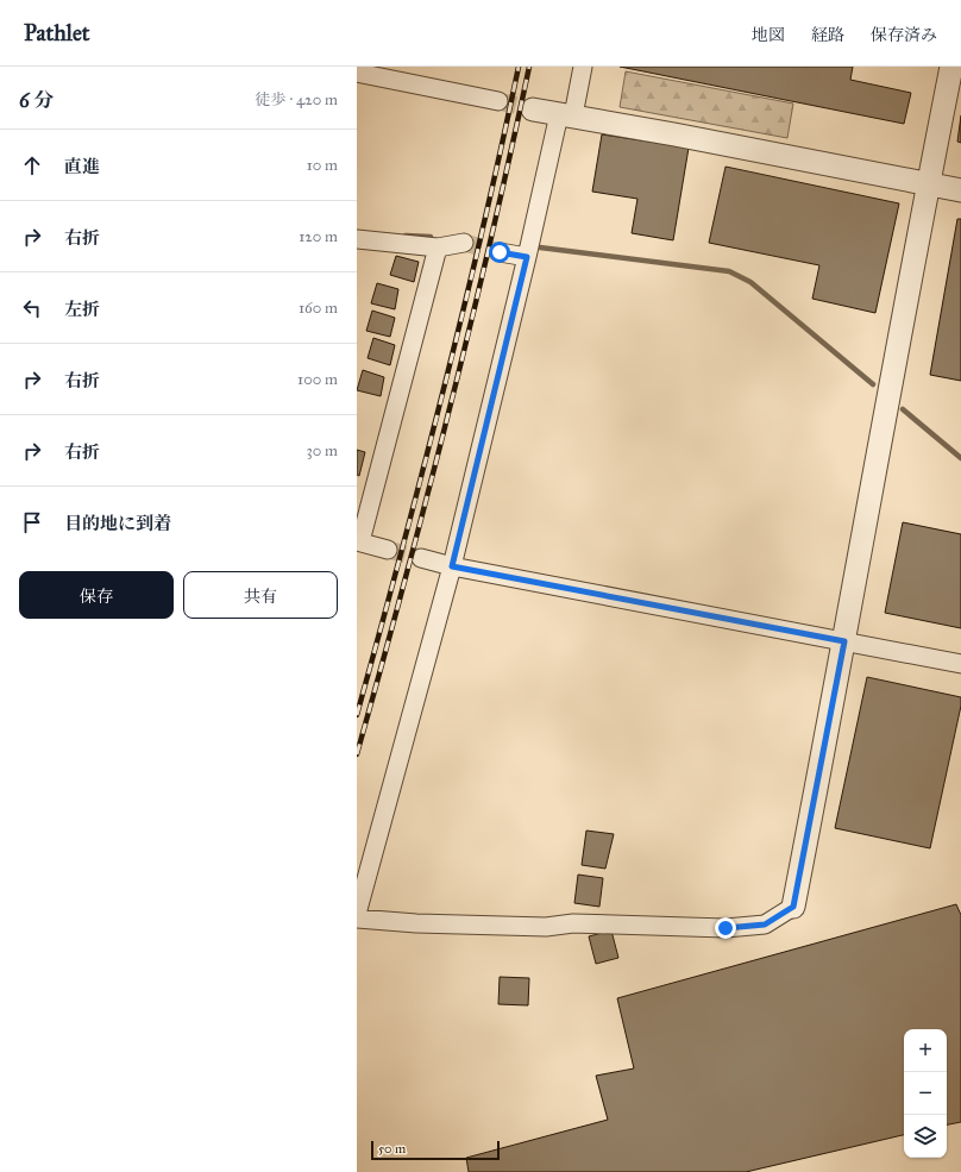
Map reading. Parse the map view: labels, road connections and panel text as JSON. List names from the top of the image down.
{
  "scale_bar": "50 m",
  "page": {
    "header": "Pathlet",
    "nav": ["地図", "経路", "保存済み"],
    "heading": ["6 分", "徒歩 · 420 m"],
    "list": [
      ["直進", "10 m"],
      ["右折", "120 m"],
      ["左折", "160 m"],
      ["右折", "100 m"],
      ["右折", "30 m"],
      "目的地に到着"
    ],
    "buttons": ["保存", "共有"],
    "map_buttons": ["+", "−"],
    "scale": "50 m"
  }
}
